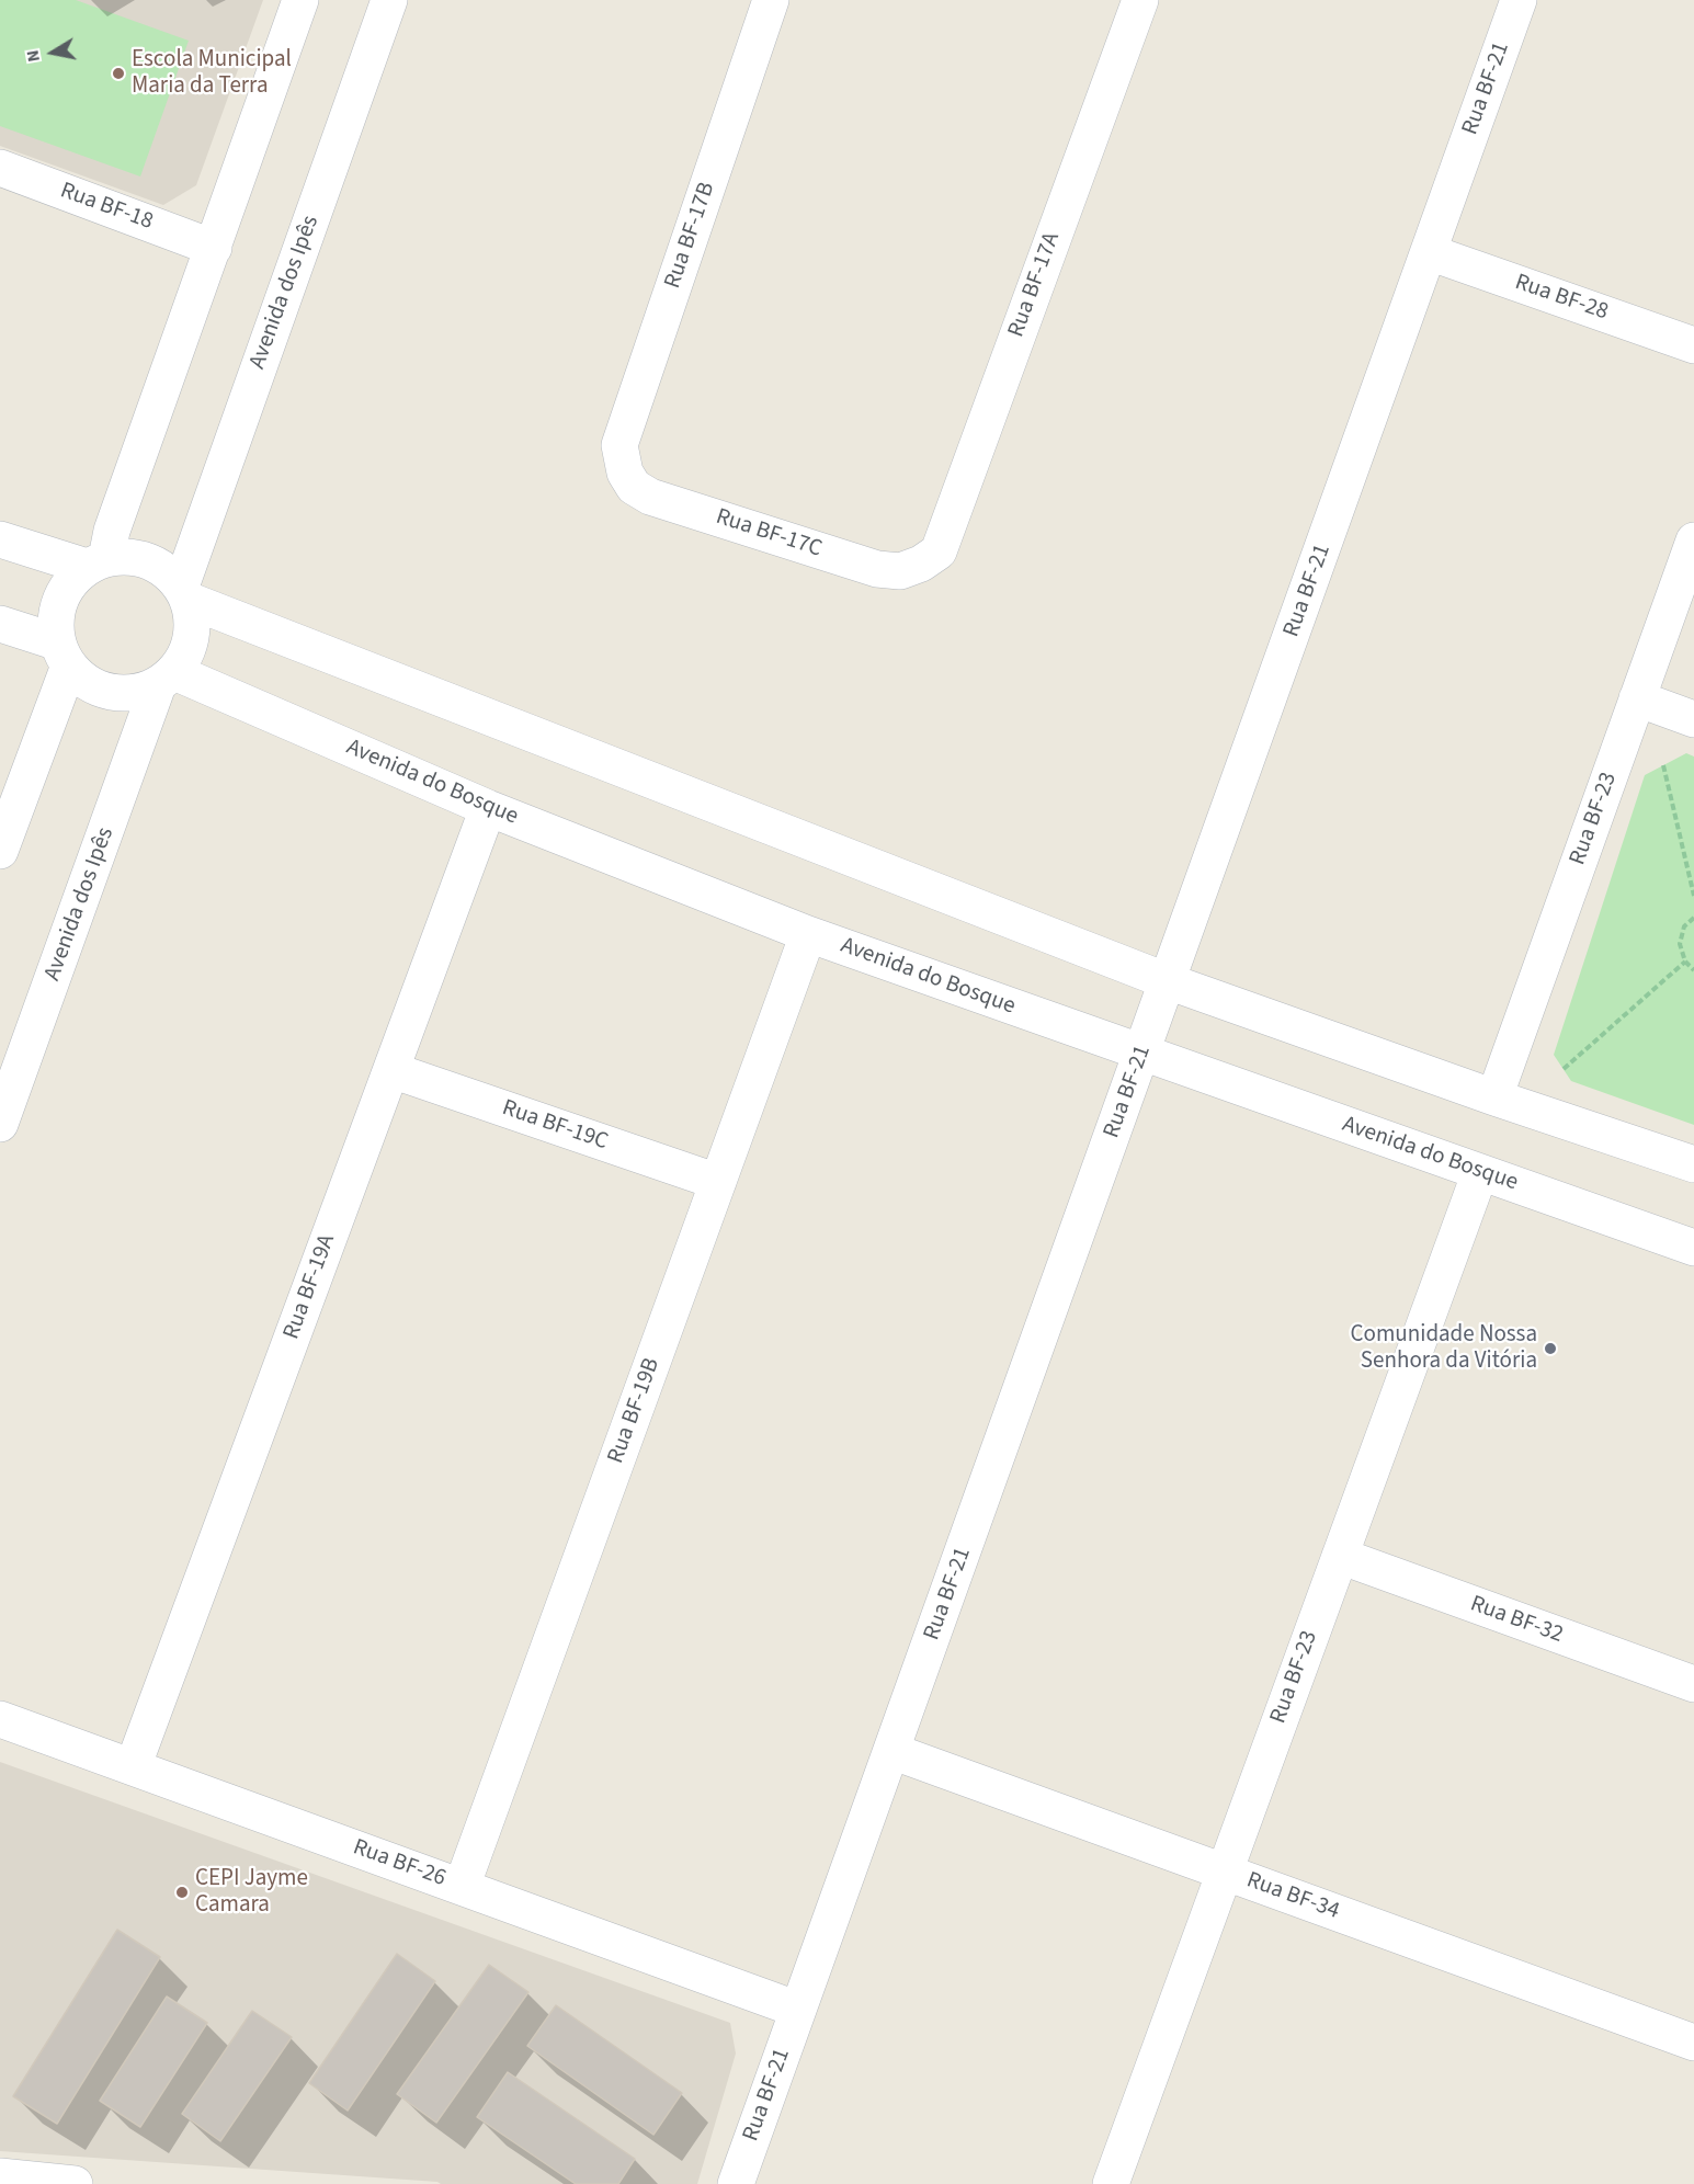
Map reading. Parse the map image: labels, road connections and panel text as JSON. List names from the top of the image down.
{
  "streets": {
    "street": [
      "Rua BF-21",
      "Rua BF-18",
      "Rua BF-17B",
      "Rua BF-17A",
      "Avenida dos Ipês",
      "Rua BF-28",
      "Rua BF-17C",
      "Avenida do Bosque",
      "Rua BF-23",
      "Rua BF-19C",
      "Rua BF-19A",
      "Rua BF-19B",
      "Rua BF-32",
      "Rua BF-26",
      "Rua BF-34"
    ]
  },
  "crossings": [
    ["Rua BF-21", "Rua BF-28"],
    ["Rua BF-21", "Avenida do Bosque"],
    ["Rua BF-21", "Rua BF-26"],
    ["Rua BF-21", "Rua BF-34"],
    ["Rua BF-17B", "Rua BF-17C"],
    ["Rua BF-17A", "Rua BF-17C"],
    ["Avenida dos Ipês", "Avenida do Bosque"],
    ["Avenida do Bosque", "Rua BF-23"],
    ["Avenida do Bosque", "Rua BF-19A"],
    ["Avenida do Bosque", "Rua BF-19B"],
    ["Rua BF-23", "Rua BF-32"],
    ["Rua BF-23", "Rua BF-34"],
    ["Rua BF-19C", "Rua BF-19A"],
    ["Rua BF-19C", "Rua BF-19B"],
    ["Rua BF-19A", "Rua BF-26"],
    ["Rua BF-19B", "Rua BF-26"]
  ],
  "places": ["Escola Municipal Maria da Terra", "Comunidade Nossa Senhora da Vitória", "CEPI Jayme Camara"],
  "north": "left"
}
